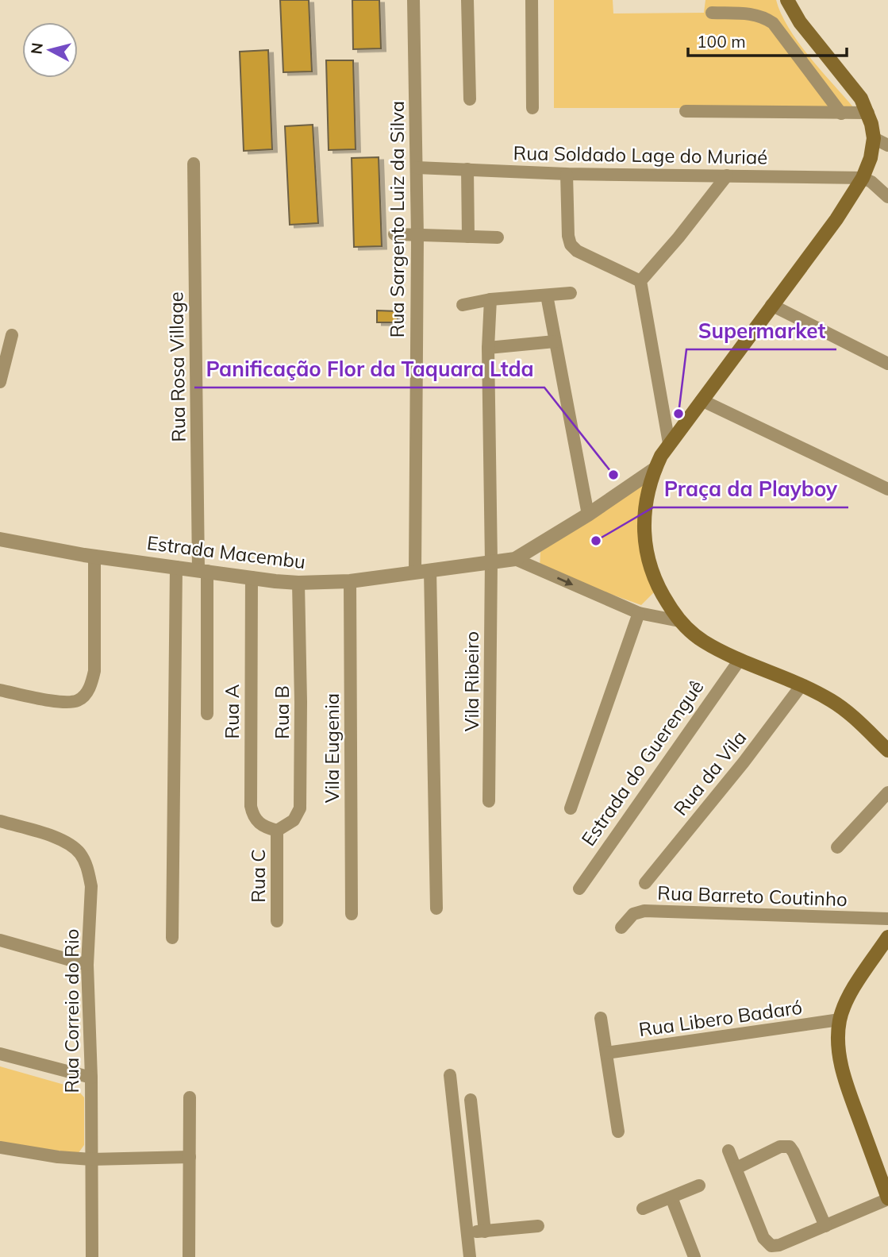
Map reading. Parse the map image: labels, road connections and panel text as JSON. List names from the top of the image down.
{
  "streets": {
    "street": [
      "Rua Soldado Lage do Muriaé",
      "Rua Sargento Luiz da Silva",
      "Rua Rosa Village",
      "Estrada Macembu",
      "Vila Ribeiro",
      "Rua A",
      "Rua B",
      "Vila Eugenia",
      "Estrada do Guerenguê",
      "Rua da Vila",
      "Rua C",
      "Rua Barreto Coutinho",
      "Rua Correio do Rio",
      "Rua Libero Badaró"
    ]
  },
  "crossings": [
    ["Rua Soldado Lage do Muriaé", "Rua Sargento Luiz da Silva"],
    ["Rua Sargento Luiz da Silva", "Estrada Macembu"],
    ["Rua Rosa Village", "Estrada Macembu"],
    ["Estrada Macembu", "Vila Ribeiro"],
    ["Estrada Macembu", "Rua A"],
    ["Estrada Macembu", "Rua B"],
    ["Estrada Macembu", "Vila Eugenia"],
    ["Estrada Macembu", "Estrada do Guerenguê"],
    ["Rua A", "Rua B"],
    ["Rua A", "Rua C"],
    ["Rua B", "Rua C"]
  ],
  "places": ["Supermarket", "Panificação Flor da Taquara Ltda", "Praça da Playboy"],
  "scale_bar": "100 m",
  "north": "left"
}
